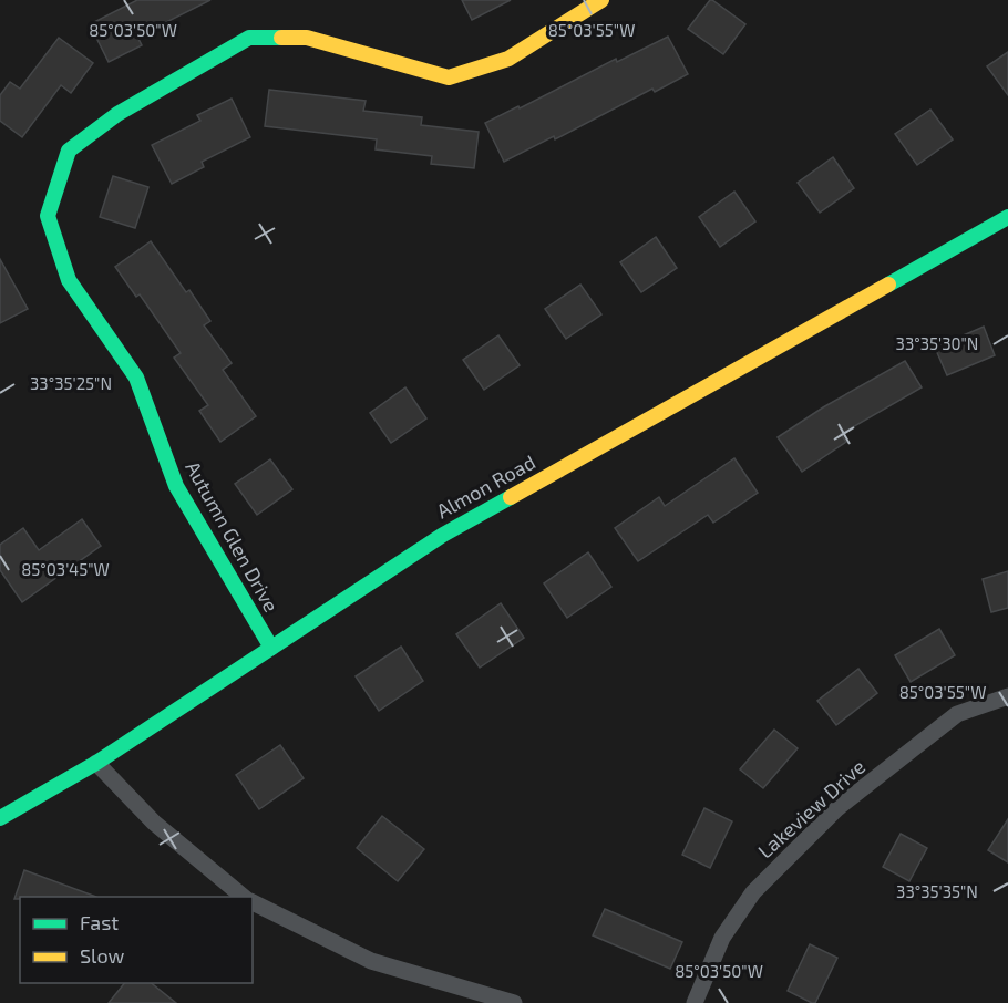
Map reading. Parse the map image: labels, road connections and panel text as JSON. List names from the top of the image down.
{
  "streets": {
    "street": ["Almon Road", "Autumn Glen Drive", "Lakeview Drive"]
  },
  "crossings": [
    ["Almon Road", "Autumn Glen Drive"]
  ],
  "legend": ["Fast", "Slow"],
  "coordinates": [
    "85°03'50\"W",
    "85°03'55\"W",
    "33°35'30\"N",
    "33°35'25\"N",
    "85°03'45\"W",
    "33°35'35\"N"
  ]
}
